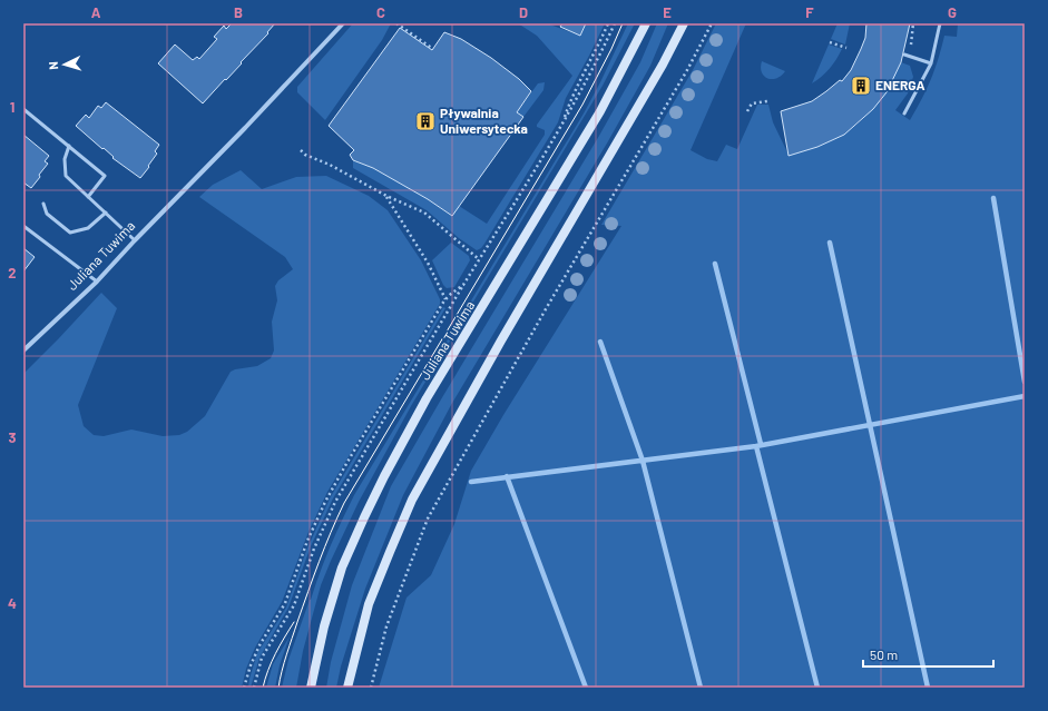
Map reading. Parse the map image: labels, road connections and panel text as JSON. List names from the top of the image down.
{
  "streets": {
    "main road": ["Juliana Tuwima"]
  },
  "places": {
    "building": ["ENERGA", "Pływalnia Uniwersytecka"]
  },
  "scale_bar": "50 m",
  "north": "left",
  "grid": {
    "columns": [
      "A",
      "B",
      "C",
      "D",
      "E",
      "F",
      "G"
    ],
    "rows": [
      "1",
      "2",
      "3",
      "4"
    ]
  }
}
